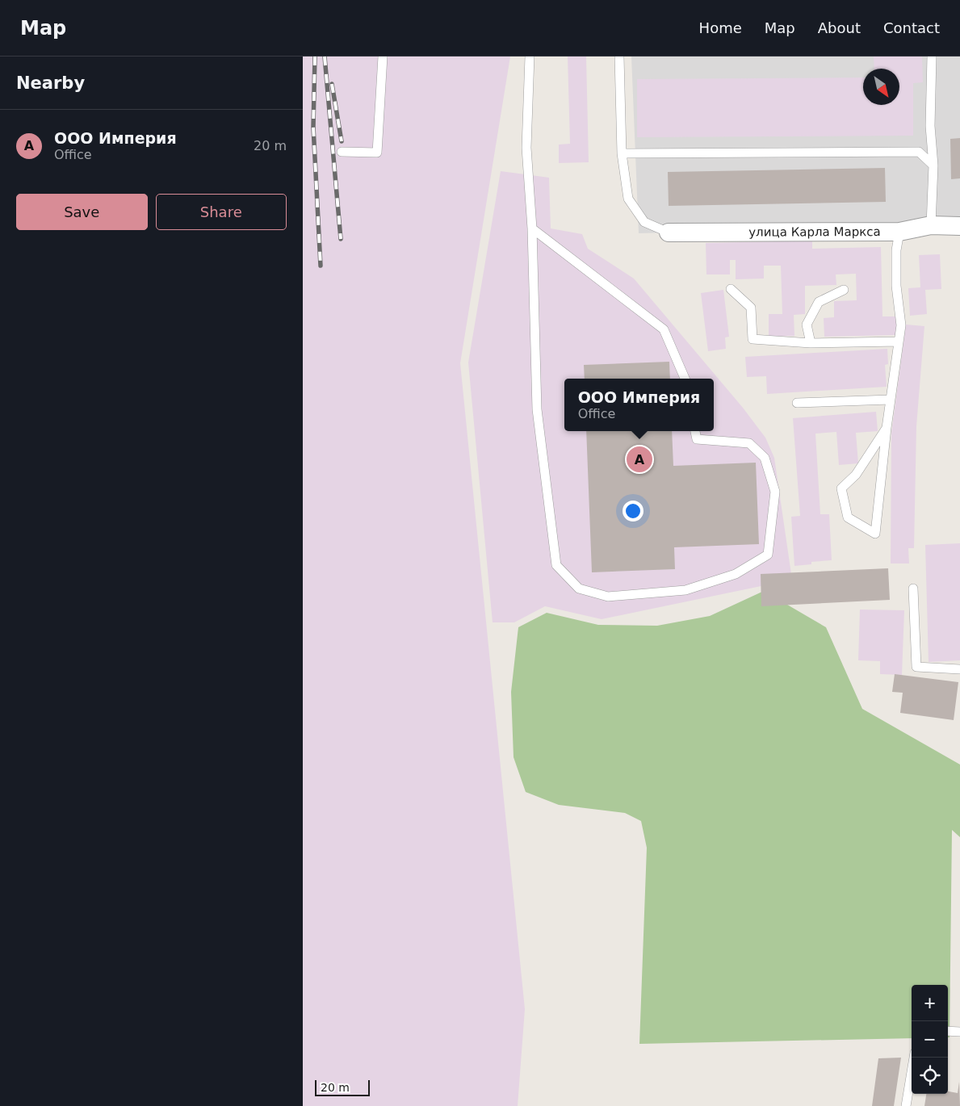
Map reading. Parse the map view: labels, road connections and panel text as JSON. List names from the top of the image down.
{
  "streets": {
    "street": ["улица Карла Маркса"]
  },
  "scale_bar": "20 m",
  "north": "bottom right",
  "page": {
    "header": "Map",
    "nav": [
      "Home",
      "Map",
      "About",
      "Contact"
    ],
    "heading": "Nearby",
    "list": [
      {
        "mark": "A",
        "name": "ООО Империя",
        "note": "Office",
        "value": "20 m"
      }
    ],
    "buttons": ["Save", "Share"],
    "popup": ["ООО Империя", "Office"],
    "pins": "A",
    "map_buttons": ["+", "−"],
    "scale": "20 m"
  }
}
